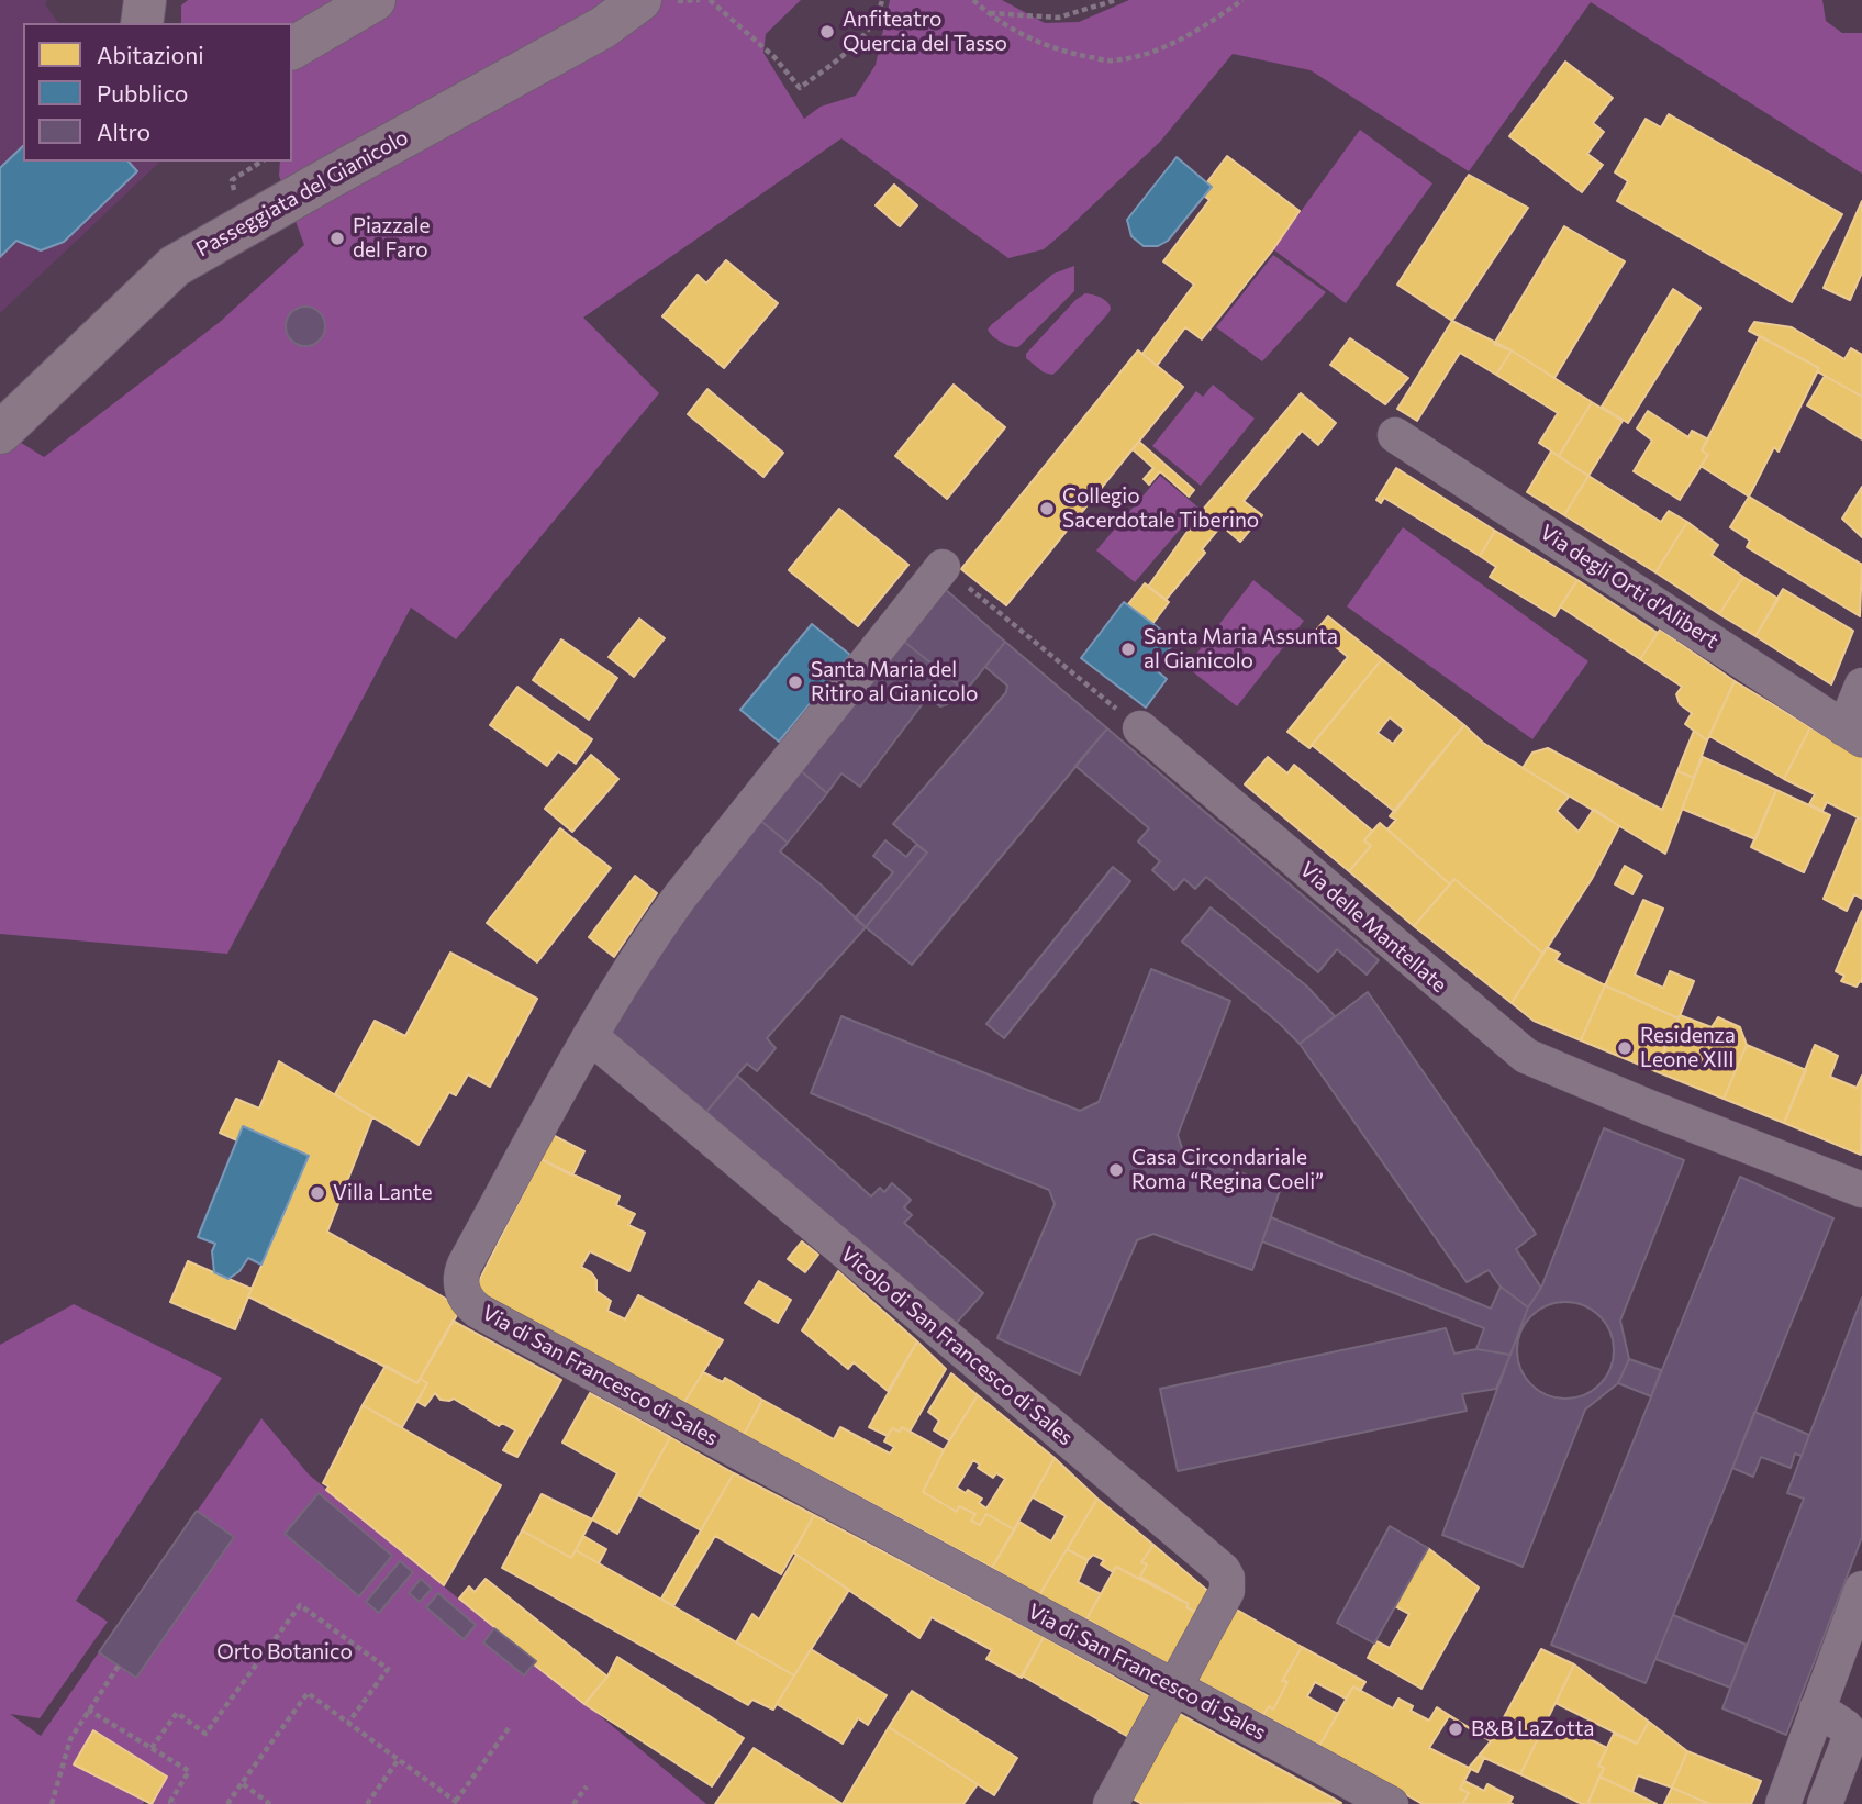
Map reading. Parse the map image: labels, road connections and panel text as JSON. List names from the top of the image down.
{
  "streets": {
    "street": [
      "Passeggiata del Gianicolo",
      "Via degli Orti d'Alibert",
      "Via delle Mantellate",
      "Vicolo di San Francesco di Sales",
      "Via di San Francesco di Sales"
    ]
  },
  "crossings": [
    ["Vicolo di San Francesco di Sales", "Via di San Francesco di Sales"]
  ],
  "parks": ["Orto Botanico"],
  "places": [
    "Anfiteatro Quercia del Tasso",
    "Piazzale del Faro",
    "Collegio Sacerdotale Tiberino",
    "Santa Maria Assunta al Gianicolo",
    "Santa Maria del Ritiro al Gianicolo",
    "Residenza Leone XIII",
    "Casa Circondariale Roma “Regina Coeli”",
    "Villa Lante",
    "B&B LaZotta"
  ],
  "legend": ["Abitazioni", "Pubblico", "Altro"]
}
